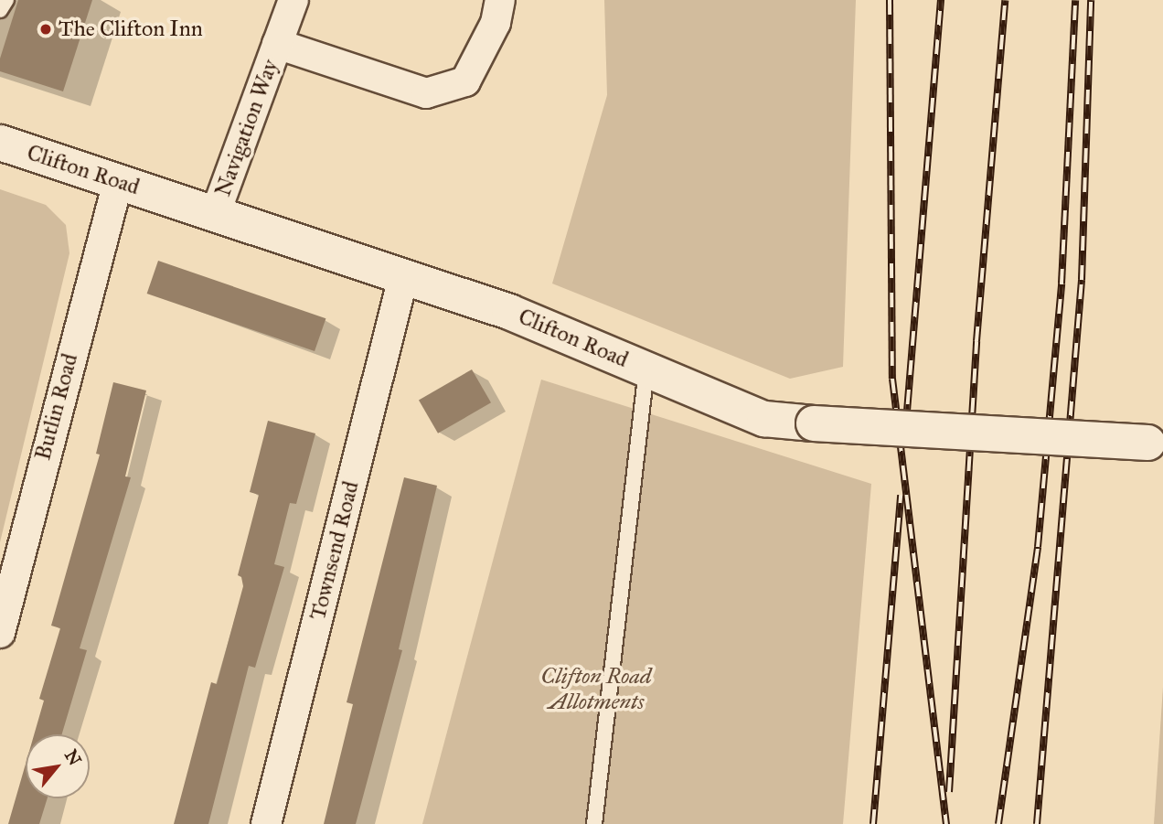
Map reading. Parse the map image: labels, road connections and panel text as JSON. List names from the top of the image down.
{
  "streets": {
    "street": [
      "Navigation Way",
      "Clifton Road",
      "Butlin Road",
      "Townsend Road"
    ]
  },
  "crossings": [
    ["Navigation Way", "Clifton Road"],
    ["Clifton Road", "Butlin Road"],
    ["Clifton Road", "Townsend Road"]
  ],
  "parks": ["Clifton Road Allotments"],
  "places": ["The Clifton Inn"],
  "north": "top right"
}
